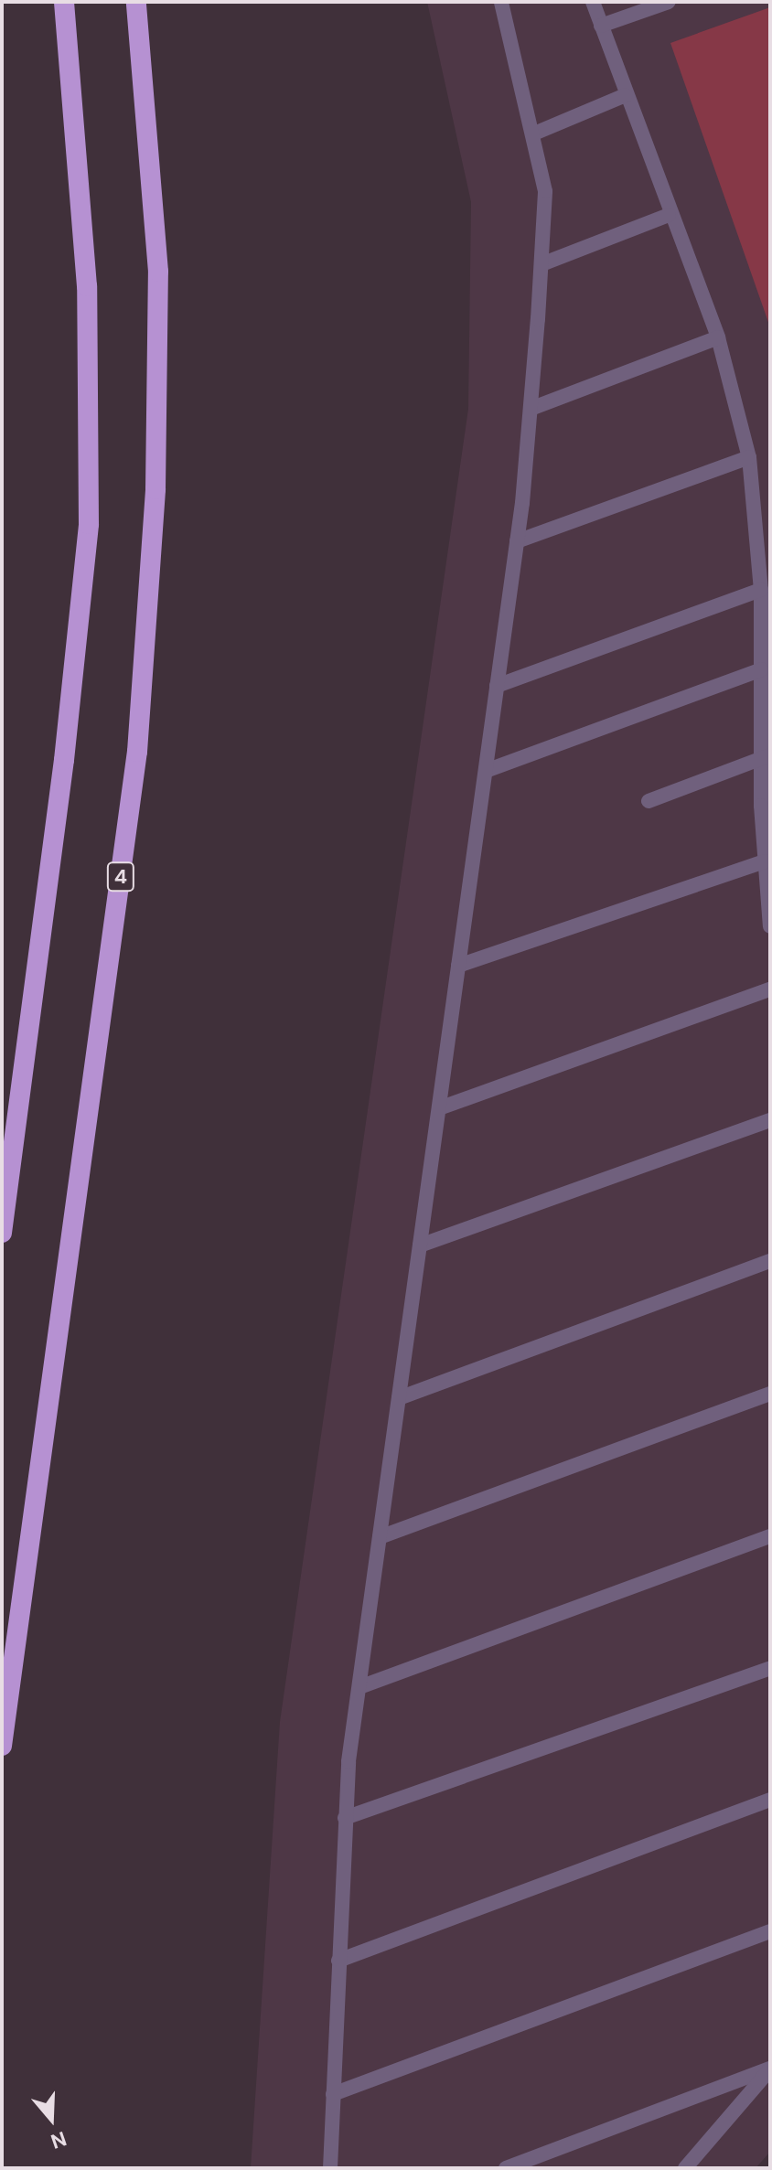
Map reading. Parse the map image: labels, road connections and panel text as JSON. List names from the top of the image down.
{
  "streets": {
    "highway": ["4"]
  },
  "north": "bottom"
}
